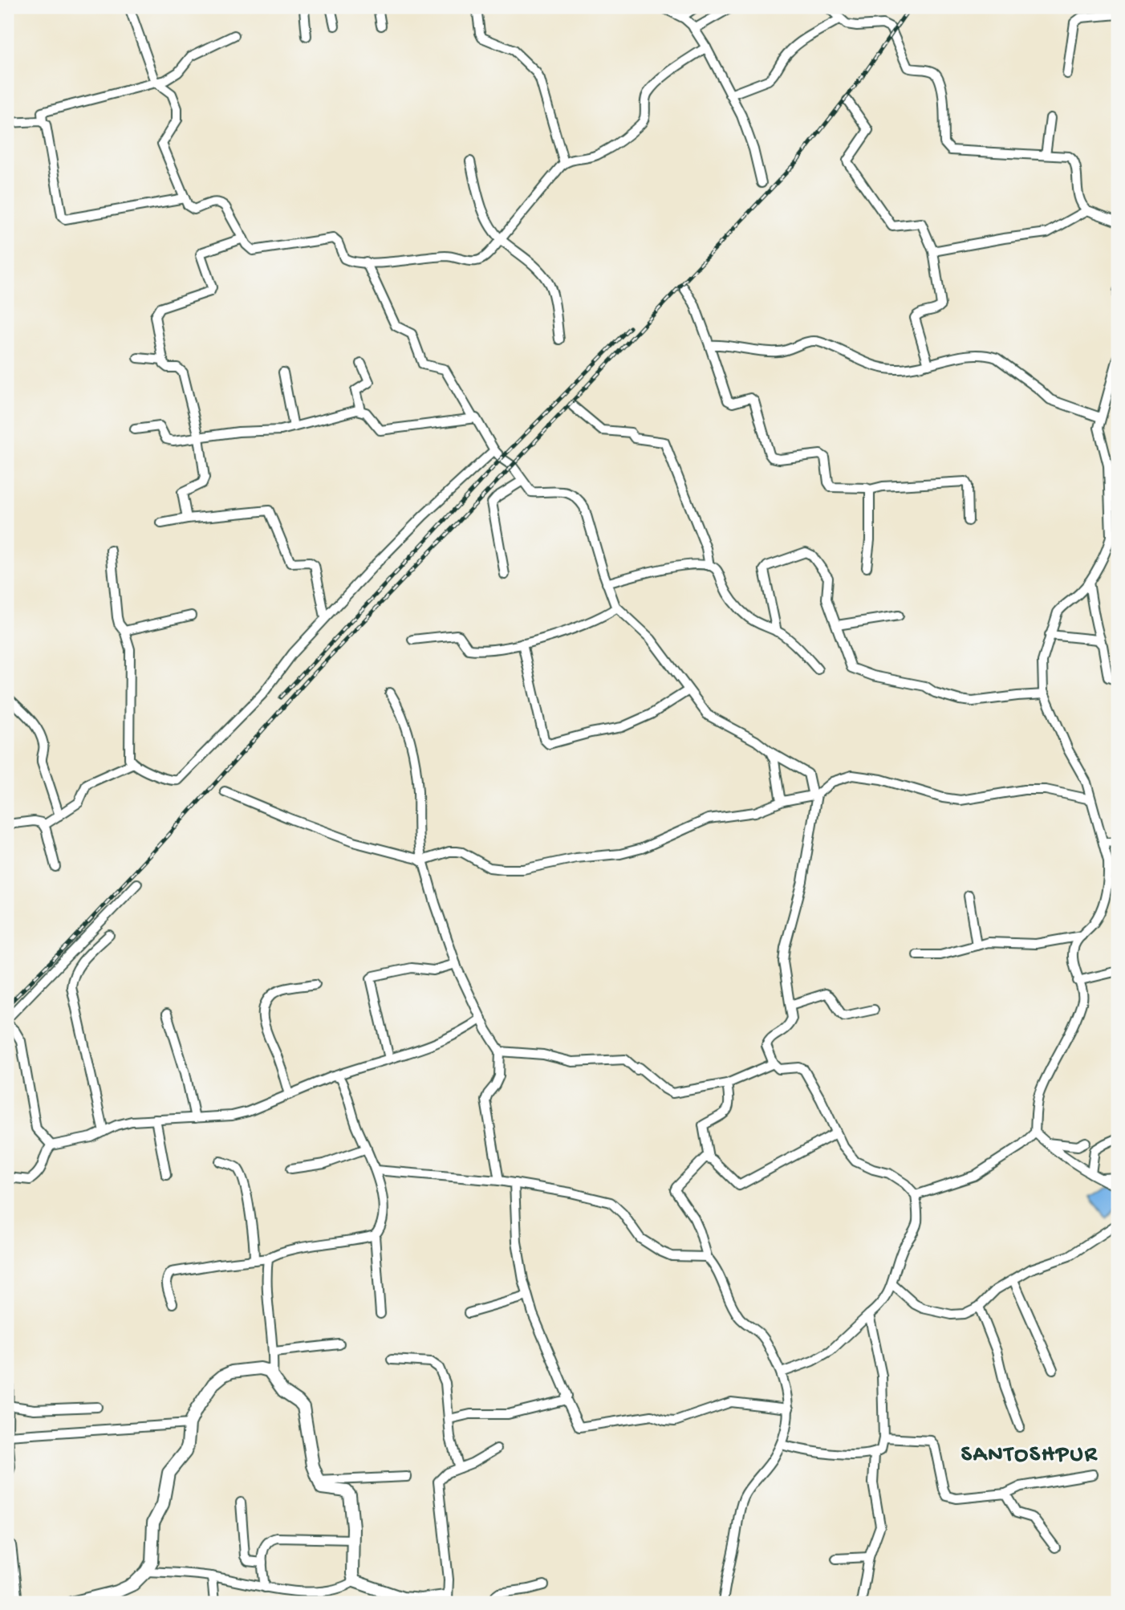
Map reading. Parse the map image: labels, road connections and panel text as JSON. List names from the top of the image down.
{
  "districts": ["SANTOSHPUR"]
}
